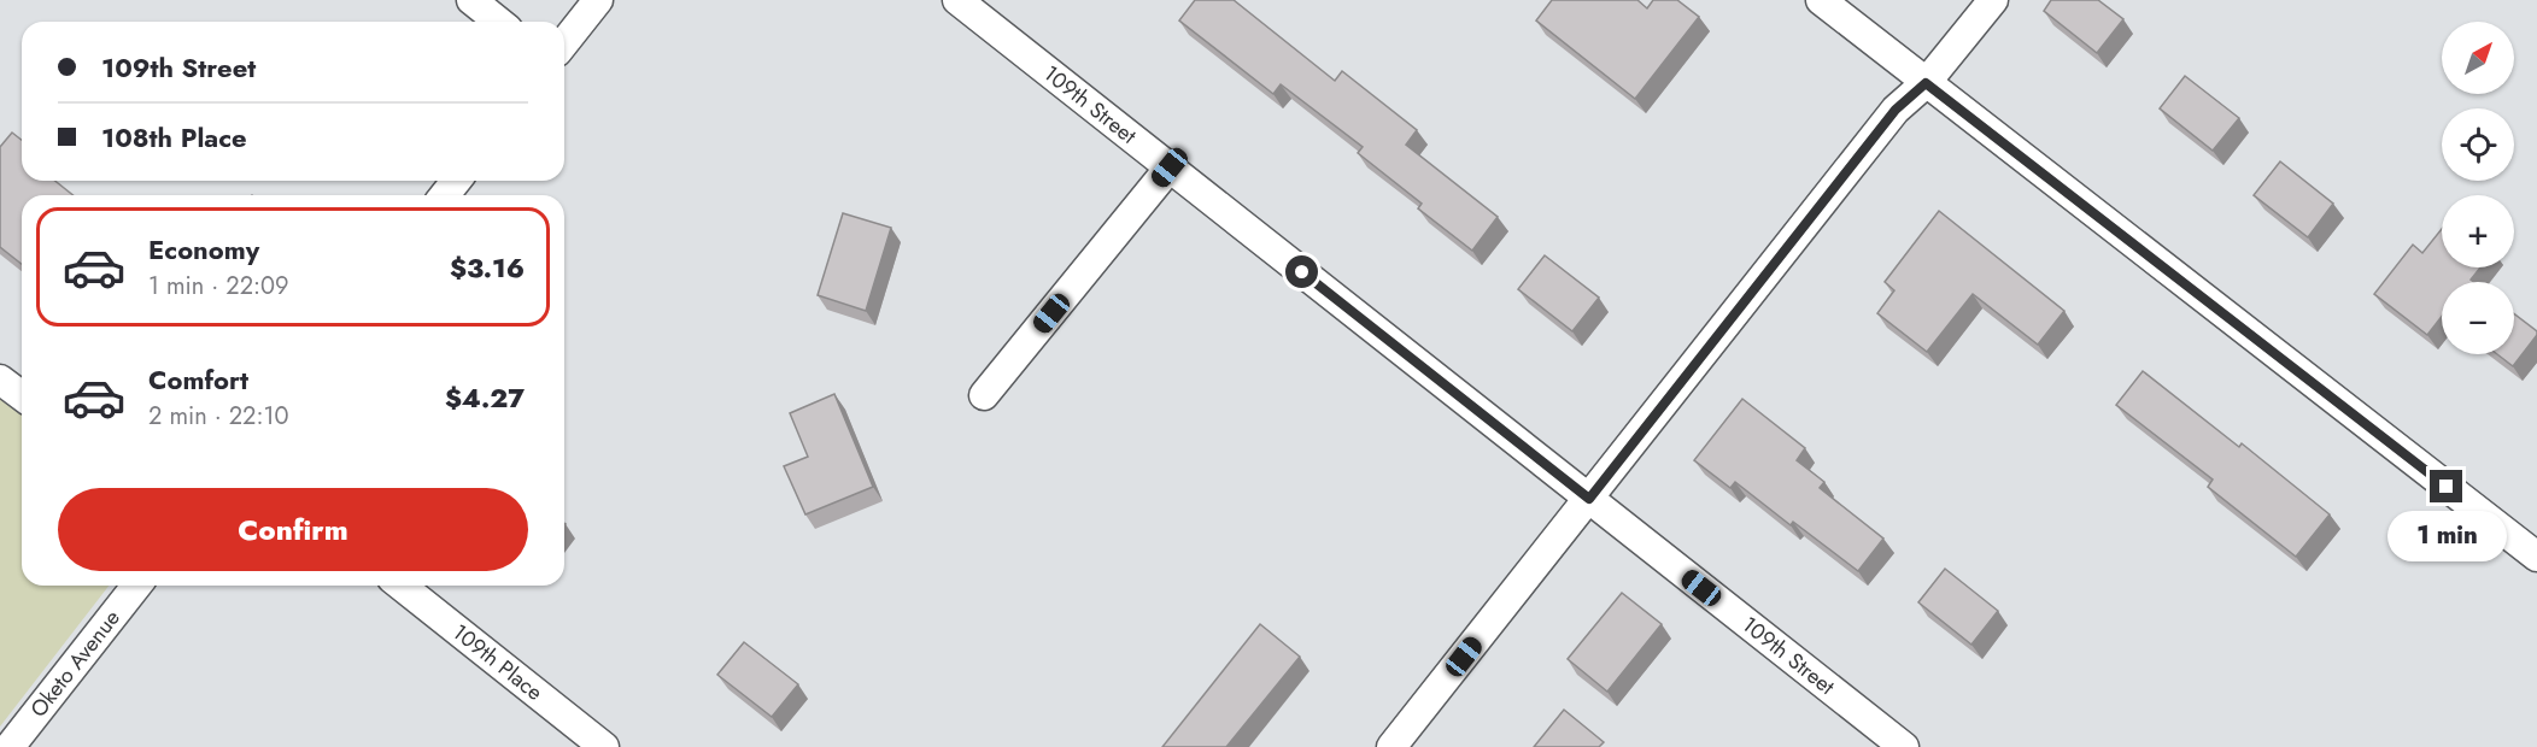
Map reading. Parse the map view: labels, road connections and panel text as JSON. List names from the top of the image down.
{
  "streets": {
    "street": ["109th Street", "Oketo Avenue", "109th Place"]
  },
  "north": "top right",
  "page": {
    "map_buttons": ["+", "−"],
    "banner": ["109th Street", "108th Place"],
    "list": [
      {
        "name": "Economy",
        "note": "1 min · 22:09",
        "value": "$3.16"
      },
      {
        "name": "Comfort",
        "note": "2 min · 22:10",
        "value": "$4.27"
      }
    ],
    "buttons": "Confirm",
    "bubble": "1 min"
  }
}
